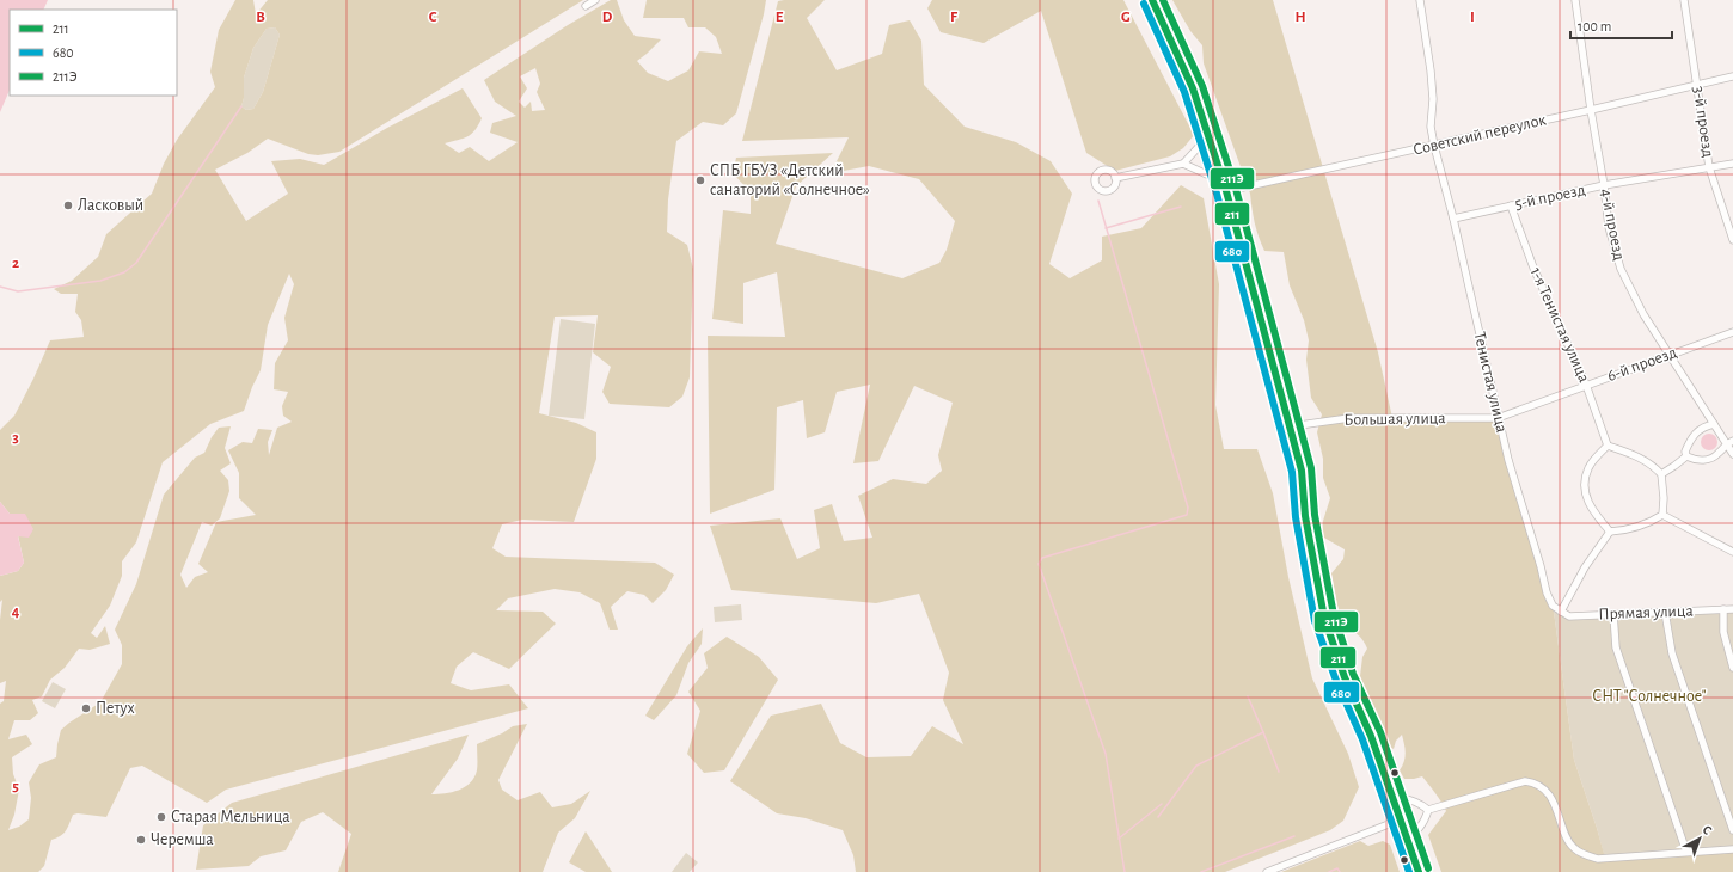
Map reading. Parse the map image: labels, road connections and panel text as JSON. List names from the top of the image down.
{
  "streets": {
    "street": [
      "3-й проезд",
      "Советский переулок",
      "5-й проезд",
      "4-й проезд",
      "1-я Тенистая улица",
      "6-й проезд",
      "Тенистая улица",
      "Большая улица",
      "Прямая улица"
    ]
  },
  "crossings": [
    ["3-й проезд", "Советский переулок"],
    ["3-й проезд", "5-й проезд"],
    ["Советский переулок", "4-й проезд"],
    ["Советский переулок", "Тенистая улица"],
    ["5-й проезд", "4-й проезд"],
    ["5-й проезд", "1-я Тенистая улица"],
    ["5-й проезд", "Тенистая улица"],
    ["4-й проезд", "6-й проезд"],
    ["1-я Тенистая улица", "6-й проезд"],
    ["6-й проезд", "Тенистая улица"],
    ["6-й проезд", "Большая улица"],
    ["Тенистая улица", "Большая улица"],
    ["Тенистая улица", "Прямая улица"]
  ],
  "parks": ["СНТ \"Солнечное\""],
  "places": [
    "СПБ ГБУЗ «Детский санаторий «Солнечное»",
    "Ласковый",
    "Петух",
    "Старая Мельница",
    "Черемша"
  ],
  "lines": ["transit line 211", "transit line 211Э", "transit line 680"],
  "legend": ["211", "680", "211Э"],
  "scale_bar": "100 m",
  "north": "top right",
  "grid": {
    "columns": [
      "B",
      "C",
      "D",
      "E",
      "F",
      "G",
      "H",
      "I"
    ],
    "rows": [
      "2",
      "3",
      "4",
      "5"
    ]
  }
}
